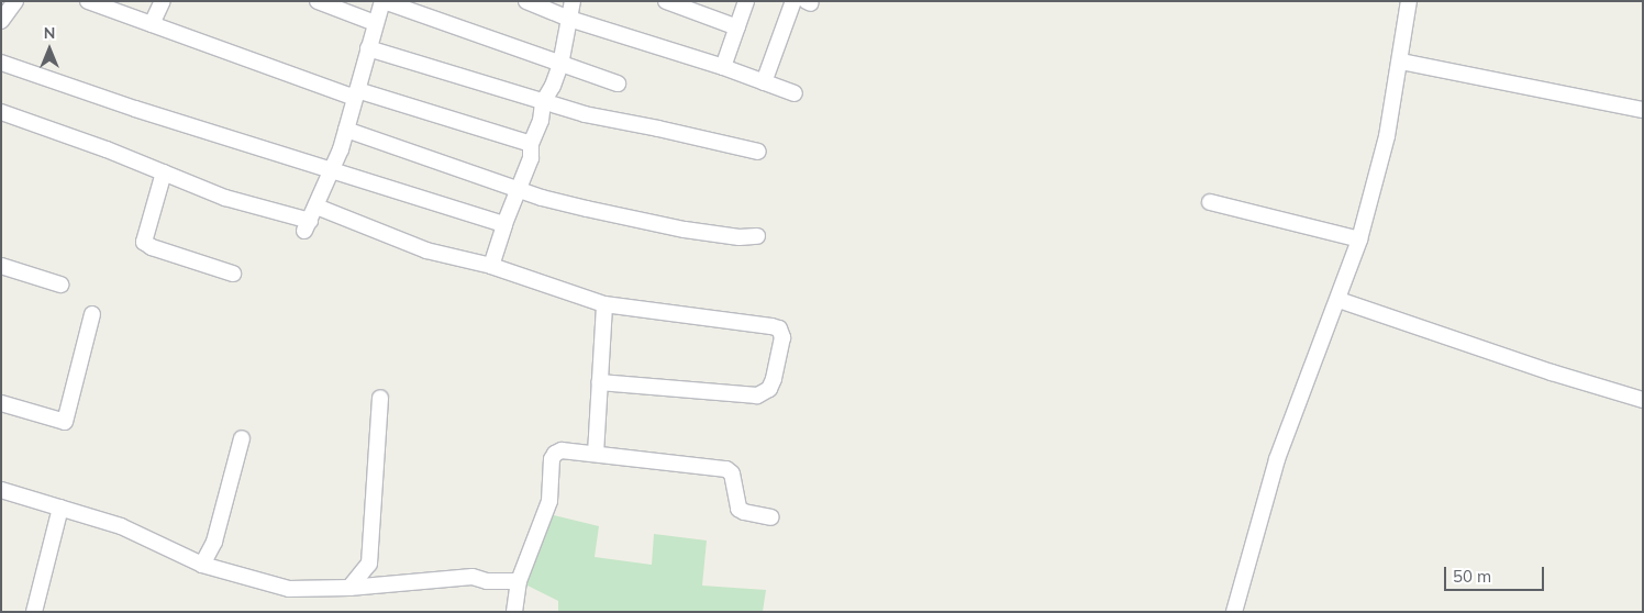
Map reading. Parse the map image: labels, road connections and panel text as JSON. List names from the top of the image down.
{
  "scale_bar": "50 m",
  "north": "top"
}
